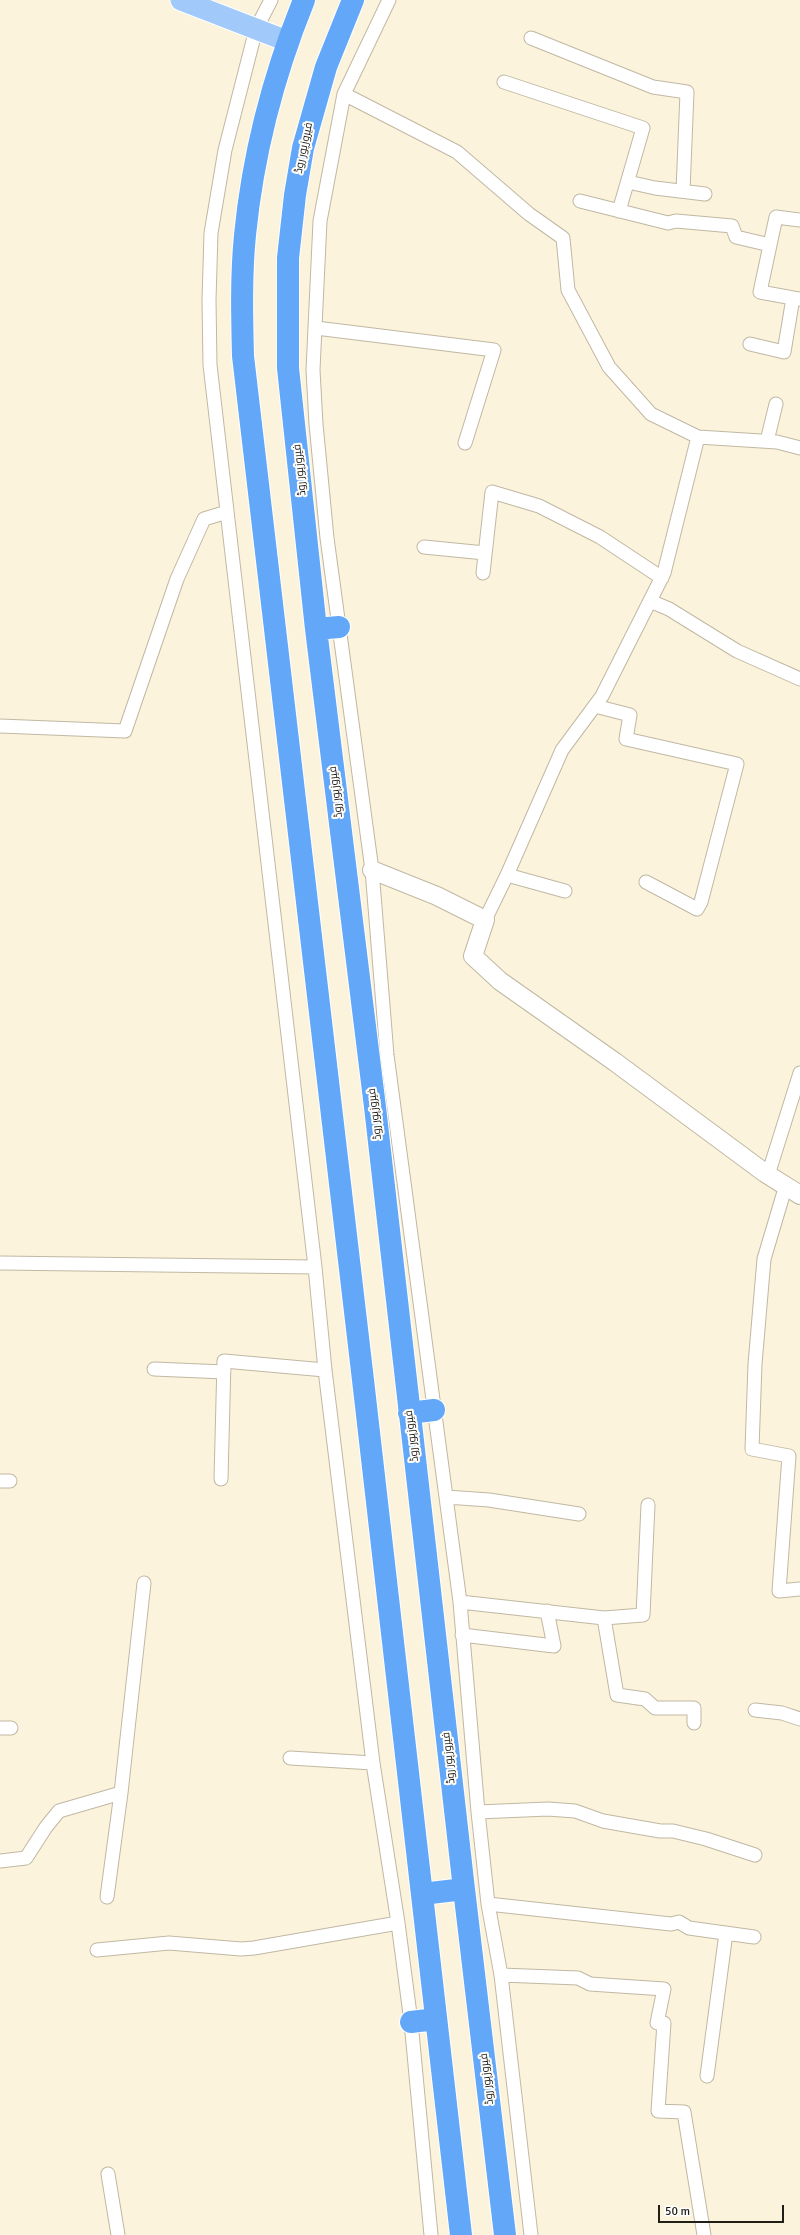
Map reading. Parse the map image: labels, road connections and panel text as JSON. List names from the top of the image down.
{
  "streets": {
    "highway": ["فیروزپور روڈ"]
  },
  "scale_bar": "50 m"
}
